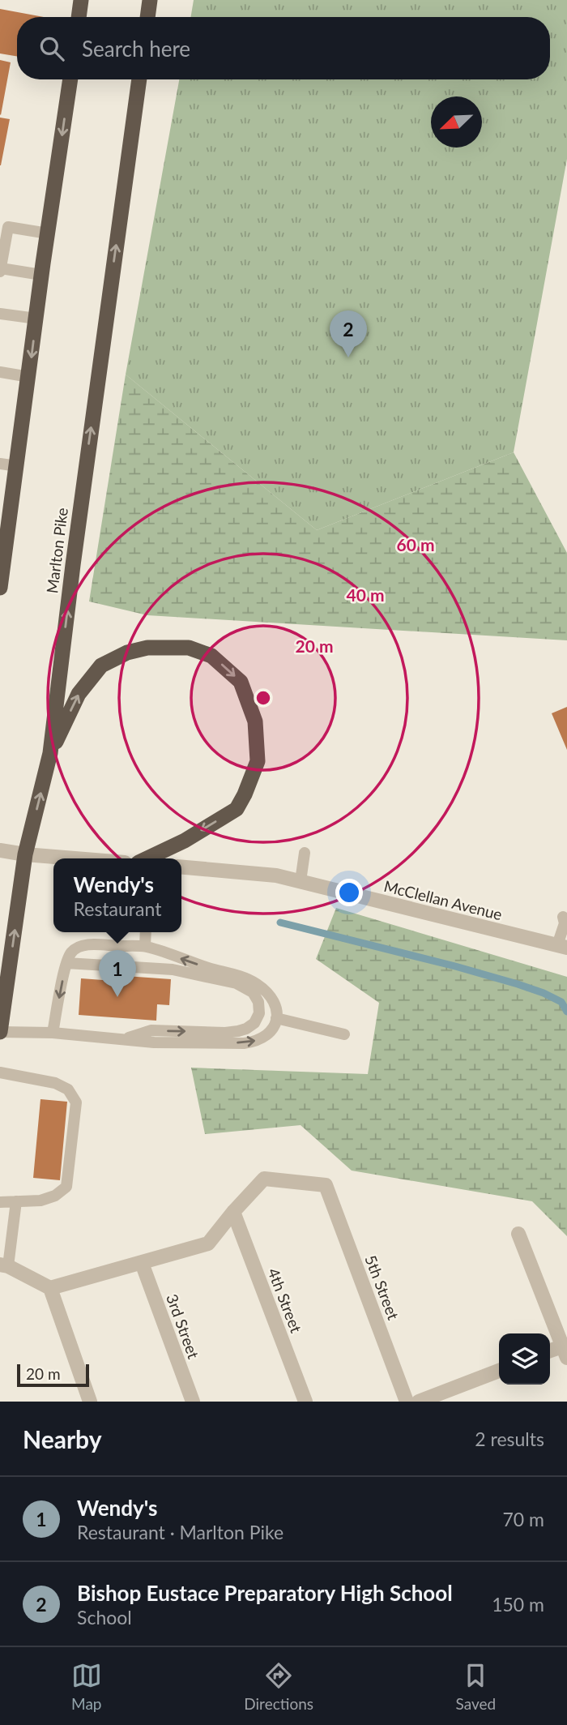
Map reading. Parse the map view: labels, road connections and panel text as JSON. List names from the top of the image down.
{
  "streets": {
    "highway": ["Marlton Pike"],
    "street": [
      "McClellan Avenue",
      "5th Street",
      "4th Street",
      "3rd Street"
    ]
  },
  "crossings": [
    ["5th Street", "4th Street"]
  ],
  "scale_bar": "20 m",
  "north": "bottom left",
  "page": {
    "search": "Search here",
    "pins": ["2", "1"],
    "popup": ["Wendy's", "Restaurant"],
    "scale": "20 m",
    "heading": ["Nearby", "2 results"],
    "list": [
      {
        "mark": "1",
        "name": "Wendy's",
        "note": "Restaurant · Marlton Pike",
        "value": "70 m"
      },
      {
        "mark": "2",
        "name": "Bishop Eustace Preparatory High School",
        "note": "School",
        "value": "150 m"
      }
    ],
    "nav": ["Map", "Directions", "Saved"]
  },
  "rings": ["60 m", "40 m", "20 m"]
}
